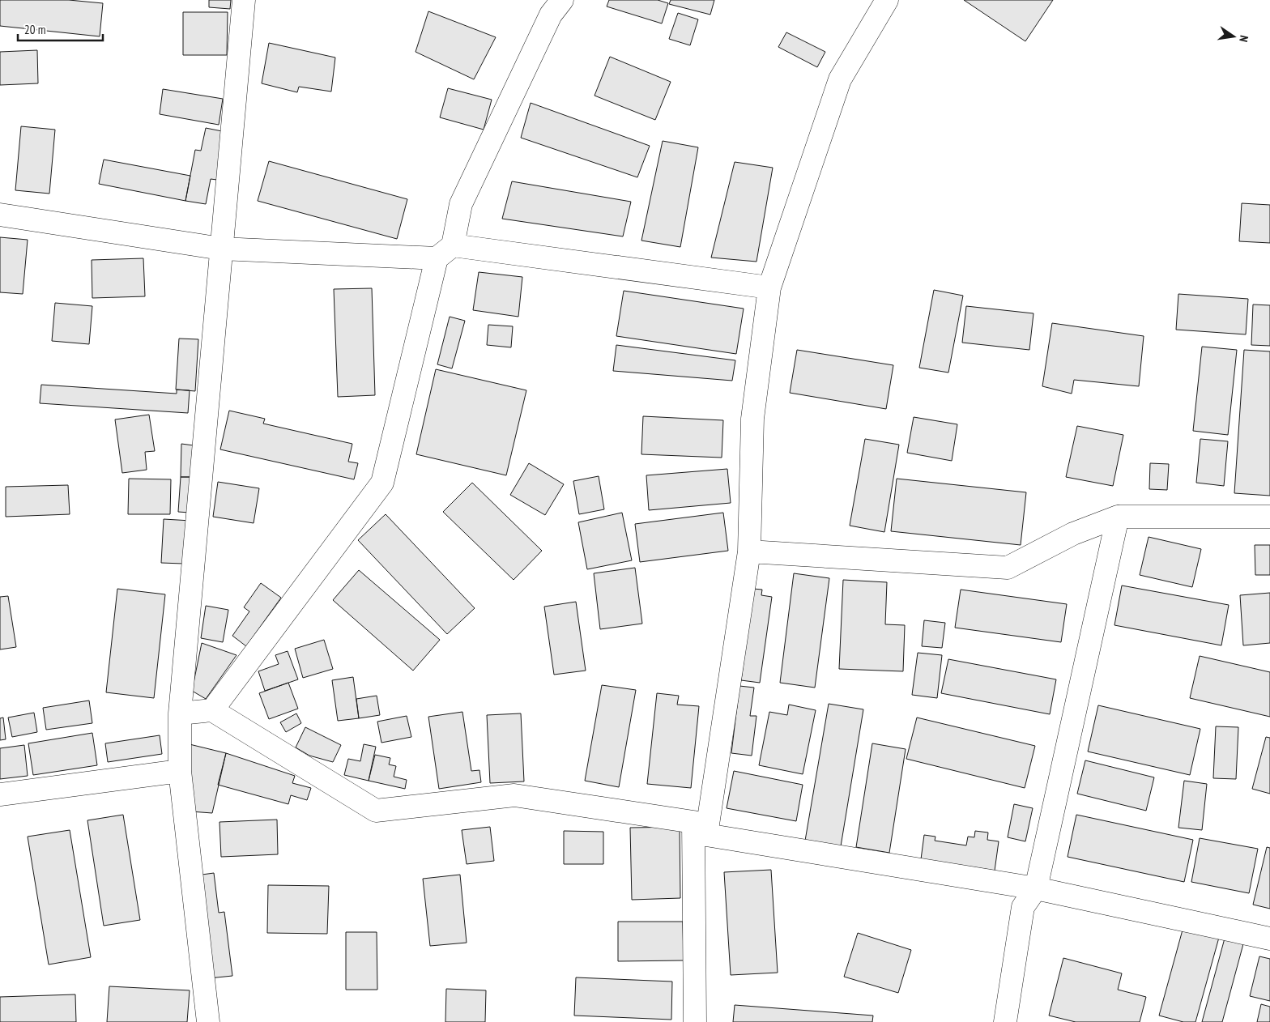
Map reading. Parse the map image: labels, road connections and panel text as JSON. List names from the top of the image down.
{
  "scale_bar": "20 m",
  "north": "right"
}
